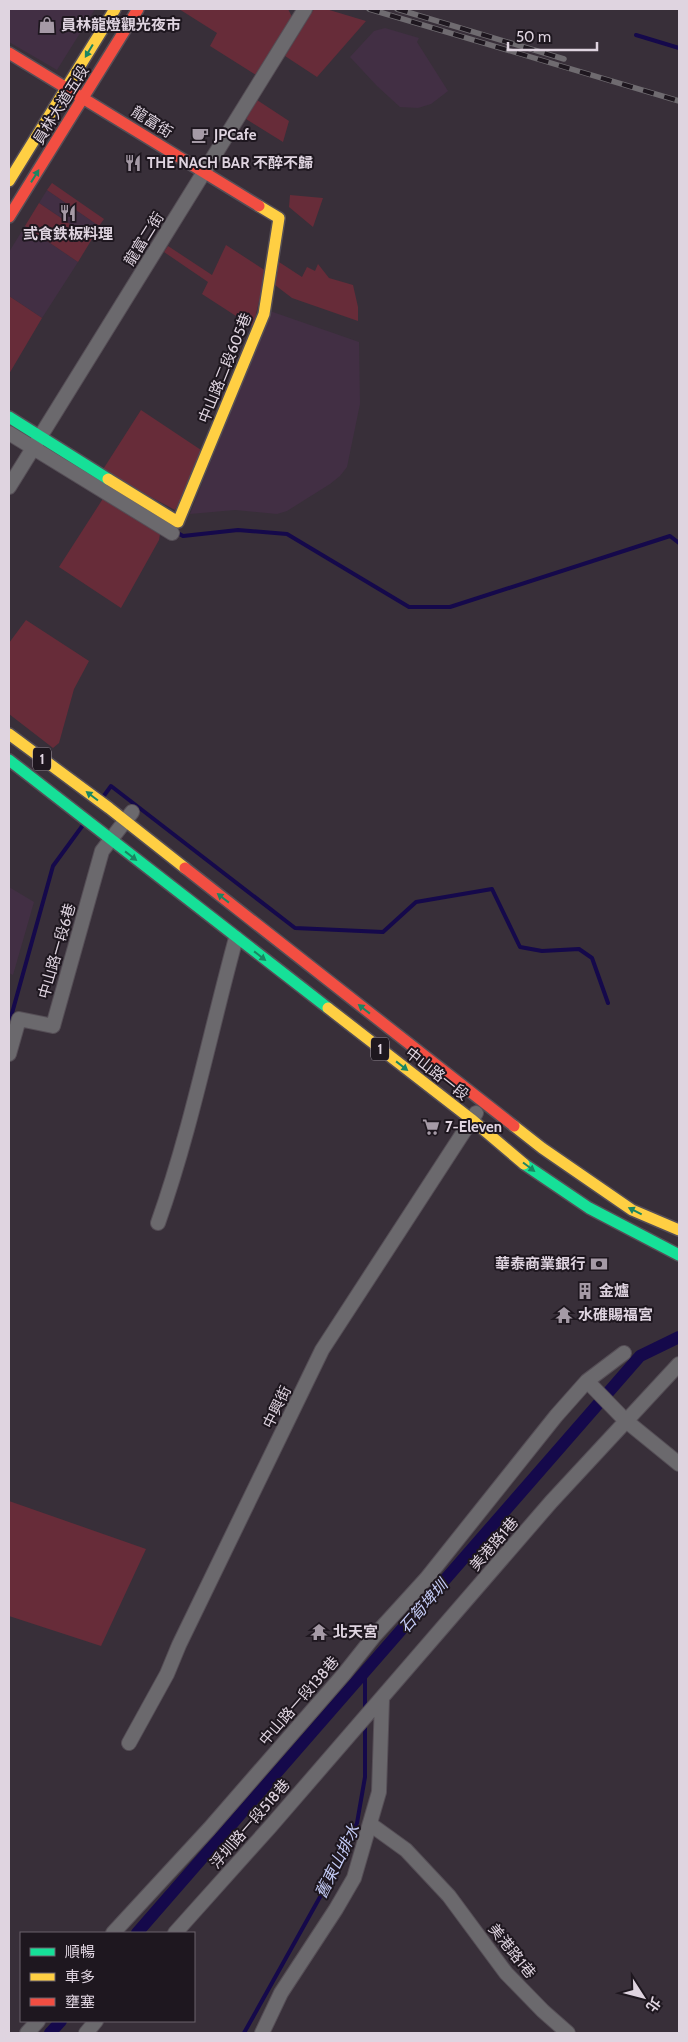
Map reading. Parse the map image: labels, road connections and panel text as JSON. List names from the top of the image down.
{
  "streets": {
    "main road": [
      "員林大道五段",
      "龍富街",
      "中山路二段605巷",
      "1",
      "中山路一段"
    ],
    "street": [
      "龍富二街",
      "中山路一段6巷",
      "中興街",
      "美港路1巷",
      "中山路一段138巷",
      "浮圳路一段518巷"
    ]
  },
  "crossings": [
    ["員林大道五段", "龍富街"],
    ["龍富街", "龍富二街"],
    ["龍富街", "中山路二段605巷"],
    ["中山路一段6巷", "中山路一段"],
    ["中山路一段", "中興街"],
    ["美港路1巷", "浮圳路一段518巷"]
  ],
  "water": ["石筍埤圳", "舊東山排水"],
  "places": {
    "shop": ["員林龍燈觀光夜市"],
    "cafe": ["JPCafe"],
    "restaurant": ["THE NACH BAR 不醉不歸", "弎食鉄板料理"],
    "supermarket": ["7-Eleven"],
    "bank": ["華泰商業銀行"],
    "building": ["金爐"],
    "temple": ["水碓賜福宮", "北天宮"]
  },
  "legend": ["順暢", "車多", "壅塞"],
  "scale_bar": "50 m",
  "north": "bottom right"
}
